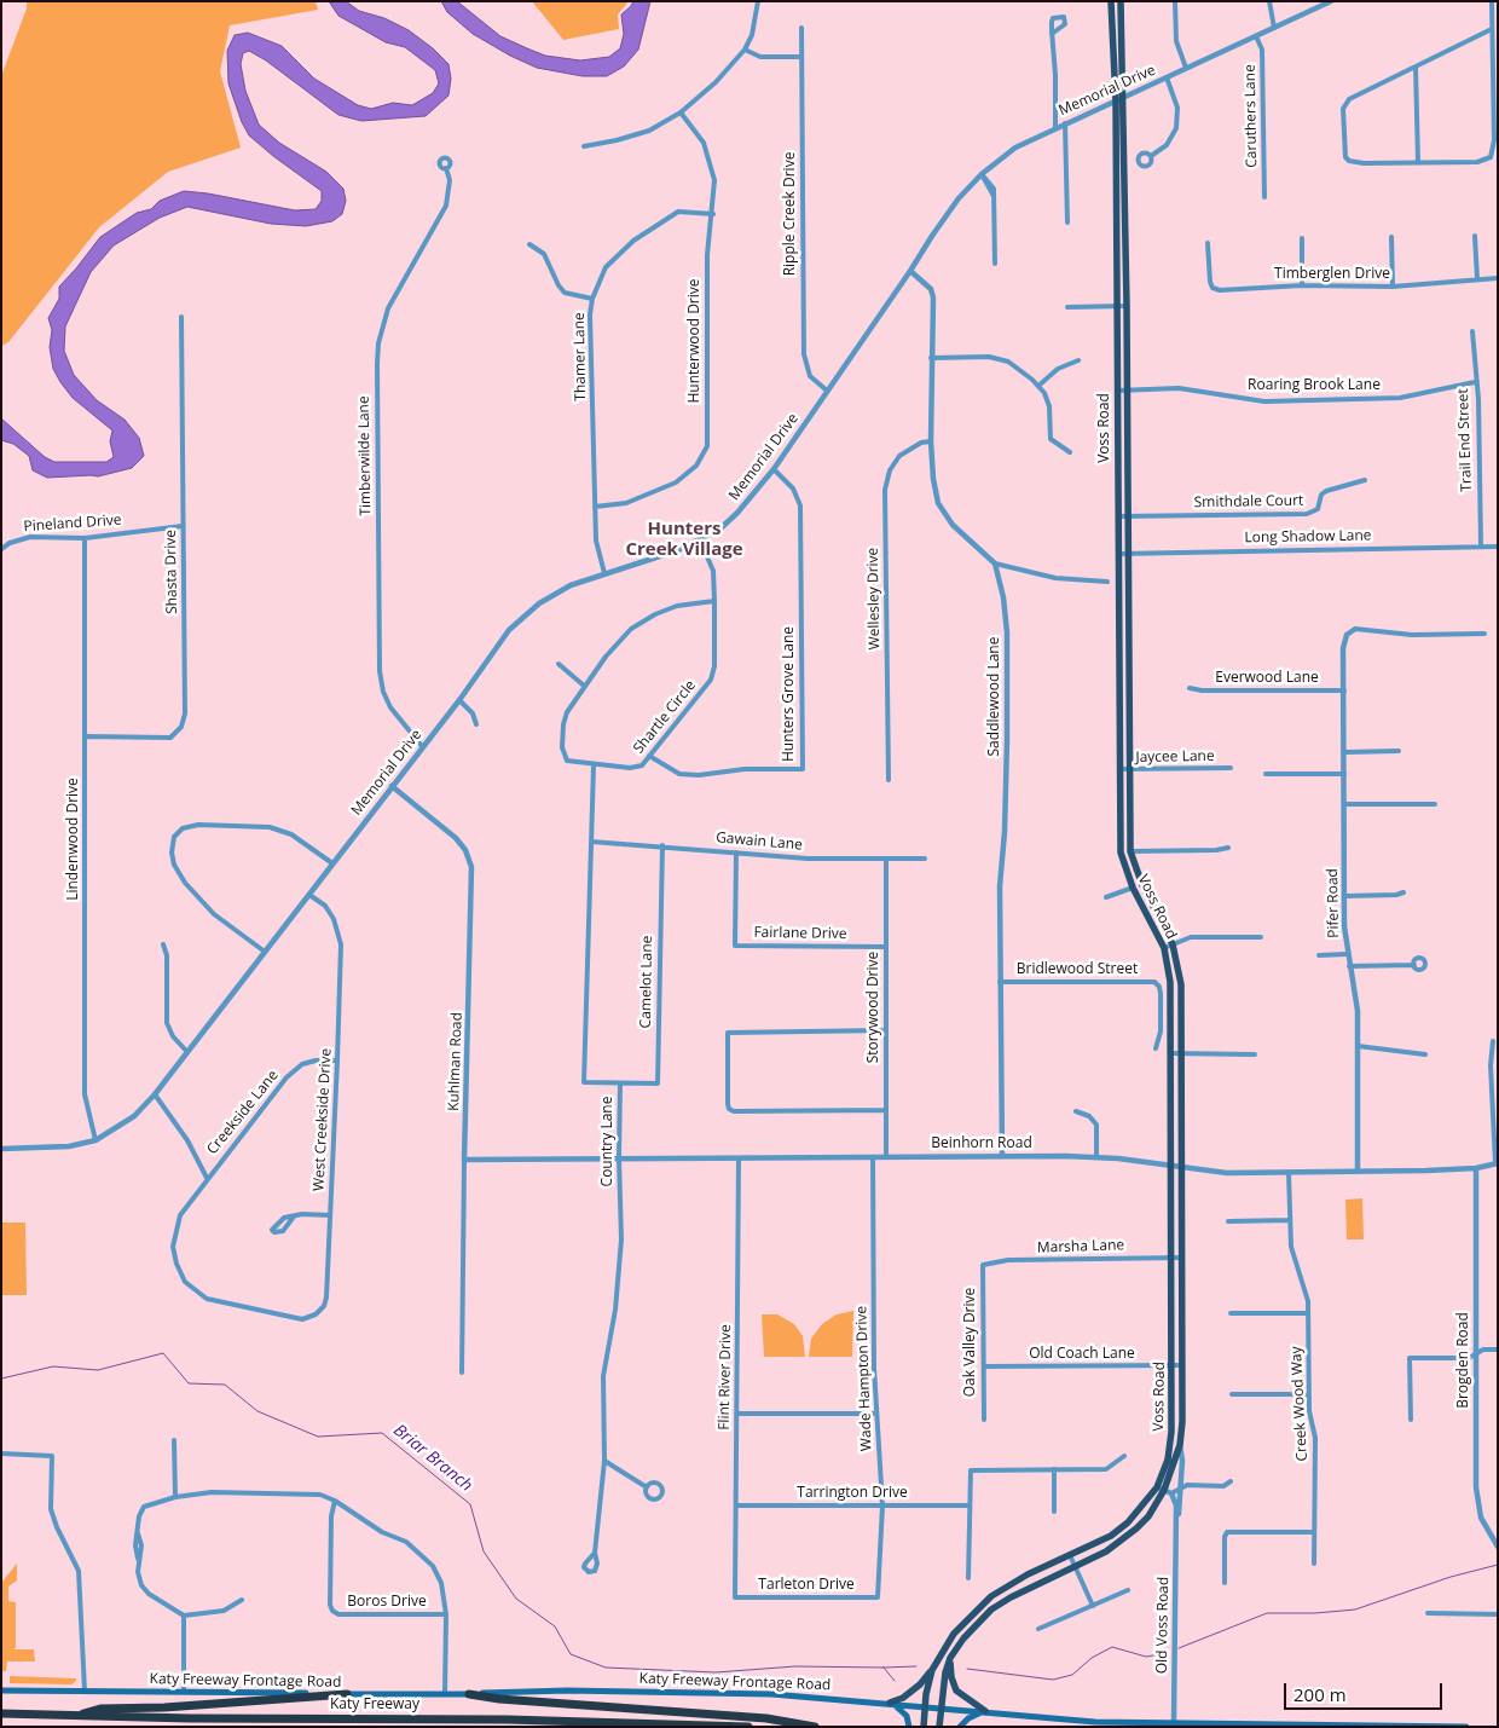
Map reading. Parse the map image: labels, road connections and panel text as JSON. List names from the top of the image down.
{
  "streets": {
    "highway": ["Katy Freeway"],
    "main road": ["Voss Road", "Katy Freeway Frontage Road"],
    "street": [
      "Memorial Drive",
      "Caruthers Lane",
      "Ripple Creek Drive",
      "Timberglen Drive",
      "Hunterwood Drive",
      "Thamer Lane",
      "Roaring Brook Lane",
      "Trail End Street",
      "Timberwilde Lane",
      "Smithdale Court",
      "Pineland Drive",
      "Long Shadow Lane",
      "Shasta Drive",
      "Wellesley Drive",
      "Everwood Lane",
      "Hunters Grove Lane",
      "Saddlewood Lane",
      "Shartle Circle",
      "Jaycee Lane",
      "Lindenwood Drive",
      "Gawain Lane",
      "Pifer Road",
      "Fairlane Drive",
      "Bridlewood Street",
      "Camelot Lane",
      "Storywood Drive",
      "Kuhlman Road",
      "Creekside Lane",
      "West Creekside Drive",
      "Country Lane",
      "Beinhorn Road",
      "Marsha Lane",
      "Oak Valley Drive",
      "Old Coach Lane",
      "Brogden Road",
      "Flint River Drive",
      "Wade Hampton Drive",
      "Creek Wood Way",
      "Tarrington Drive",
      "Tarleton Drive",
      "Boros Drive",
      "Old Voss Road"
    ]
  },
  "crossings": [
    ["Memorial Drive", "Caruthers Lane"],
    ["Memorial Drive", "Ripple Creek Drive"],
    ["Memorial Drive", "Thamer Lane"],
    ["Memorial Drive", "Voss Road"],
    ["Memorial Drive", "Timberwilde Lane"],
    ["Memorial Drive", "Hunters Grove Lane"],
    ["Memorial Drive", "Shartle Circle"],
    ["Memorial Drive", "Lindenwood Drive"],
    ["Memorial Drive", "Kuhlman Road"],
    ["Memorial Drive", "West Creekside Drive"],
    ["Hunterwood Drive", "Thamer Lane"],
    ["Roaring Brook Lane", "Voss Road"],
    ["Roaring Brook Lane", "Trail End Street"],
    ["Voss Road", "Smithdale Court"],
    ["Voss Road", "Long Shadow Lane"],
    ["Voss Road", "Jaycee Lane"],
    ["Voss Road", "Beinhorn Road"],
    ["Voss Road", "Marsha Lane"],
    ["Voss Road", "Old Coach Lane"],
    ["Voss Road", "Old Voss Road"],
    ["Voss Road", "Katy Freeway Frontage Road"],
    ["Trail End Street", "Long Shadow Lane"],
    ["Pineland Drive", "Shasta Drive"],
    ["Pineland Drive", "Lindenwood Drive"],
    ["Shasta Drive", "Lindenwood Drive"],
    ["Everwood Lane", "Pifer Road"],
    ["Hunters Grove Lane", "Shartle Circle"],
    ["Saddlewood Lane", "Bridlewood Street"],
    ["Saddlewood Lane", "Beinhorn Road"],
    ["Shartle Circle", "Country Lane"],
    ["Gawain Lane", "Fairlane Drive"],
    ["Gawain Lane", "Camelot Lane"],
    ["Gawain Lane", "Storywood Drive"],
    ["Gawain Lane", "Country Lane"],
    ["Pifer Road", "Beinhorn Road"],
    ["Fairlane Drive", "Storywood Drive"],
    ["Camelot Lane", "Country Lane"],
    ["Storywood Drive", "Beinhorn Road"],
    ["Kuhlman Road", "Beinhorn Road"],
    ["Creekside Lane", "West Creekside Drive"],
    ["Country Lane", "Beinhorn Road"],
    ["Beinhorn Road", "Brogden Road"],
    ["Beinhorn Road", "Flint River Drive"],
    ["Beinhorn Road", "Wade Hampton Drive"],
    ["Beinhorn Road", "Creek Wood Way"],
    ["Marsha Lane", "Oak Valley Drive"],
    ["Oak Valley Drive", "Old Coach Lane"],
    ["Flint River Drive", "Tarrington Drive"],
    ["Flint River Drive", "Tarleton Drive"],
    ["Wade Hampton Drive", "Tarrington Drive"],
    ["Wade Hampton Drive", "Tarleton Drive"],
    ["Old Voss Road", "Katy Freeway Frontage Road"]
  ],
  "districts": ["Hunters Creek Village"],
  "water": ["Briar Branch"],
  "scale_bar": "200 m"
}
